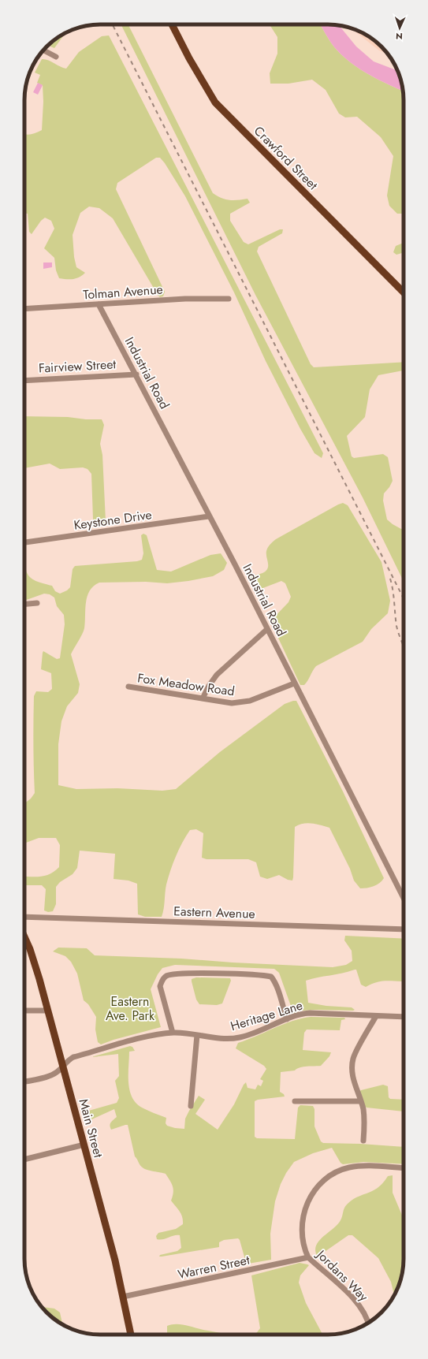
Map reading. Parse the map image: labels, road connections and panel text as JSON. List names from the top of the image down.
{
  "streets": {
    "main road": ["Crawford Street", "Main Street"],
    "street": [
      "Tolman Avenue",
      "Fairview Street",
      "Industrial Road",
      "Keystone Drive",
      "Fox Meadow Road",
      "Eastern Avenue",
      "Heritage Lane",
      "Warren Street",
      "Jordans Way"
    ]
  },
  "crossings": [
    ["Tolman Avenue", "Industrial Road"],
    ["Fairview Street", "Industrial Road"],
    ["Industrial Road", "Keystone Drive"],
    ["Industrial Road", "Fox Meadow Road"],
    ["Heritage Lane", "Main Street"],
    ["Main Street", "Warren Street"],
    ["Warren Street", "Jordans Way"]
  ],
  "parks": ["Eastern Ave. Park"],
  "north": "bottom"
}
